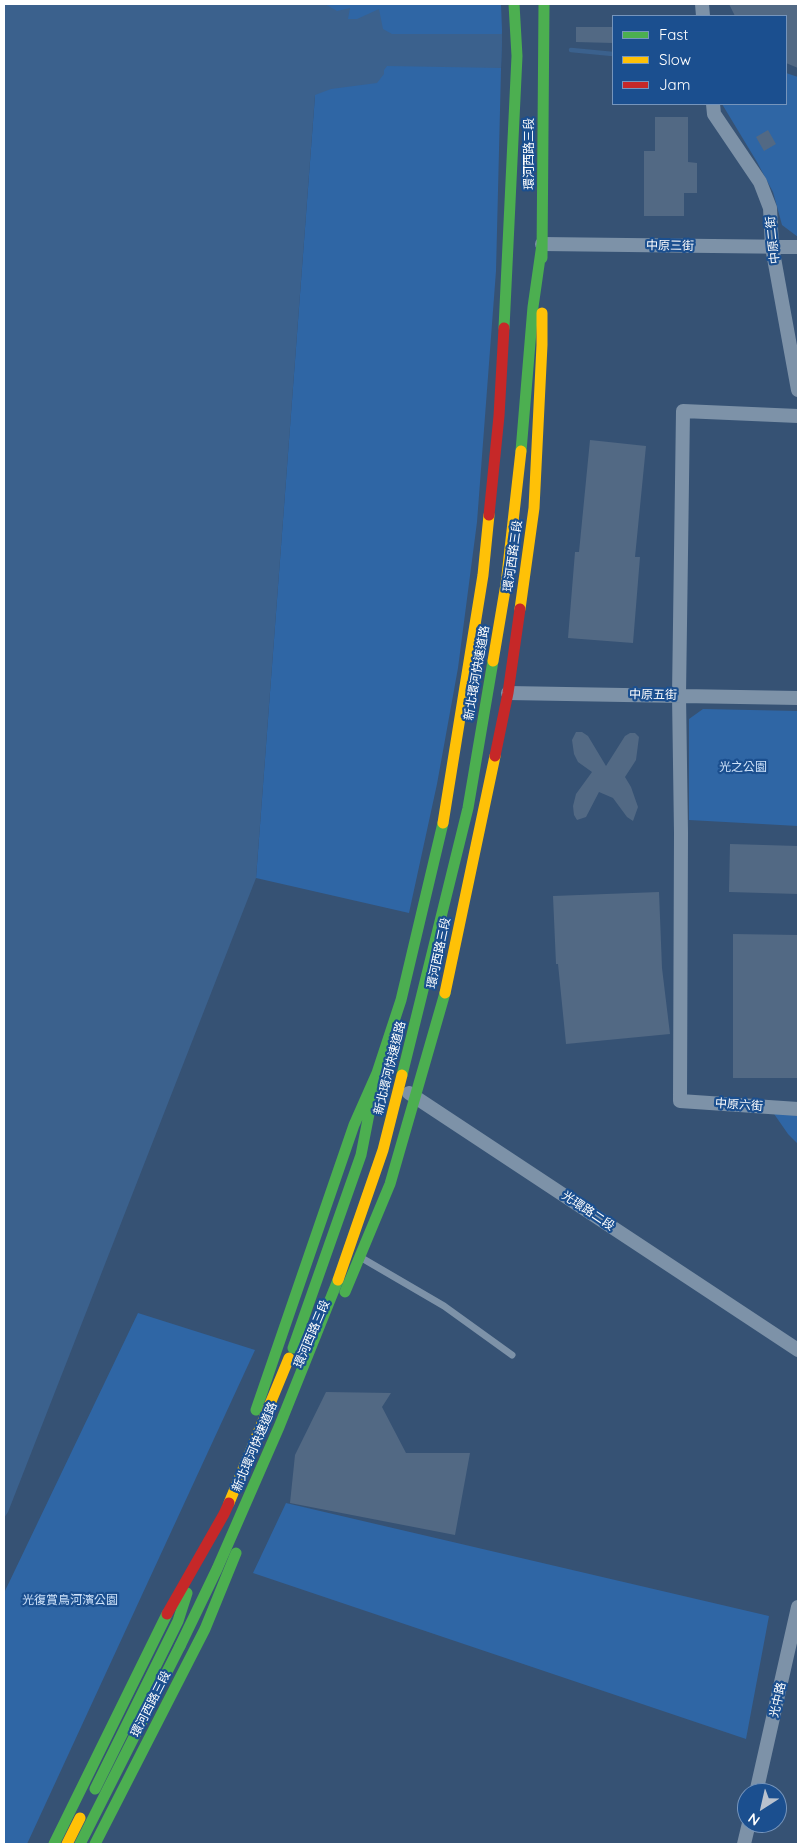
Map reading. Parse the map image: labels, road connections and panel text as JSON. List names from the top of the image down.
{
  "streets": {
    "main road": ["環河西路三段", "新北環河快速道路"],
    "street": [
      "中原二街",
      "中原三街",
      "中原五街",
      "中原六街",
      "光環路二段",
      "光中路"
    ]
  },
  "crossings": [
    ["環河西路三段", "中原三街"],
    ["環河西路三段", "新北環河快速道路"],
    ["環河西路三段", "中原五街"],
    ["環河西路三段", "光環路二段"],
    ["中原二街", "中原三街"],
    ["中原三街", "新北環河快速道路"],
    ["新北環河快速道路", "光環路二段"],
    ["中原五街", "中原六街"]
  ],
  "parks": ["光之公園", "光復賞鳥河濱公園"],
  "legend": ["Fast", "Slow", "Jam"],
  "north": "bottom left"
}
